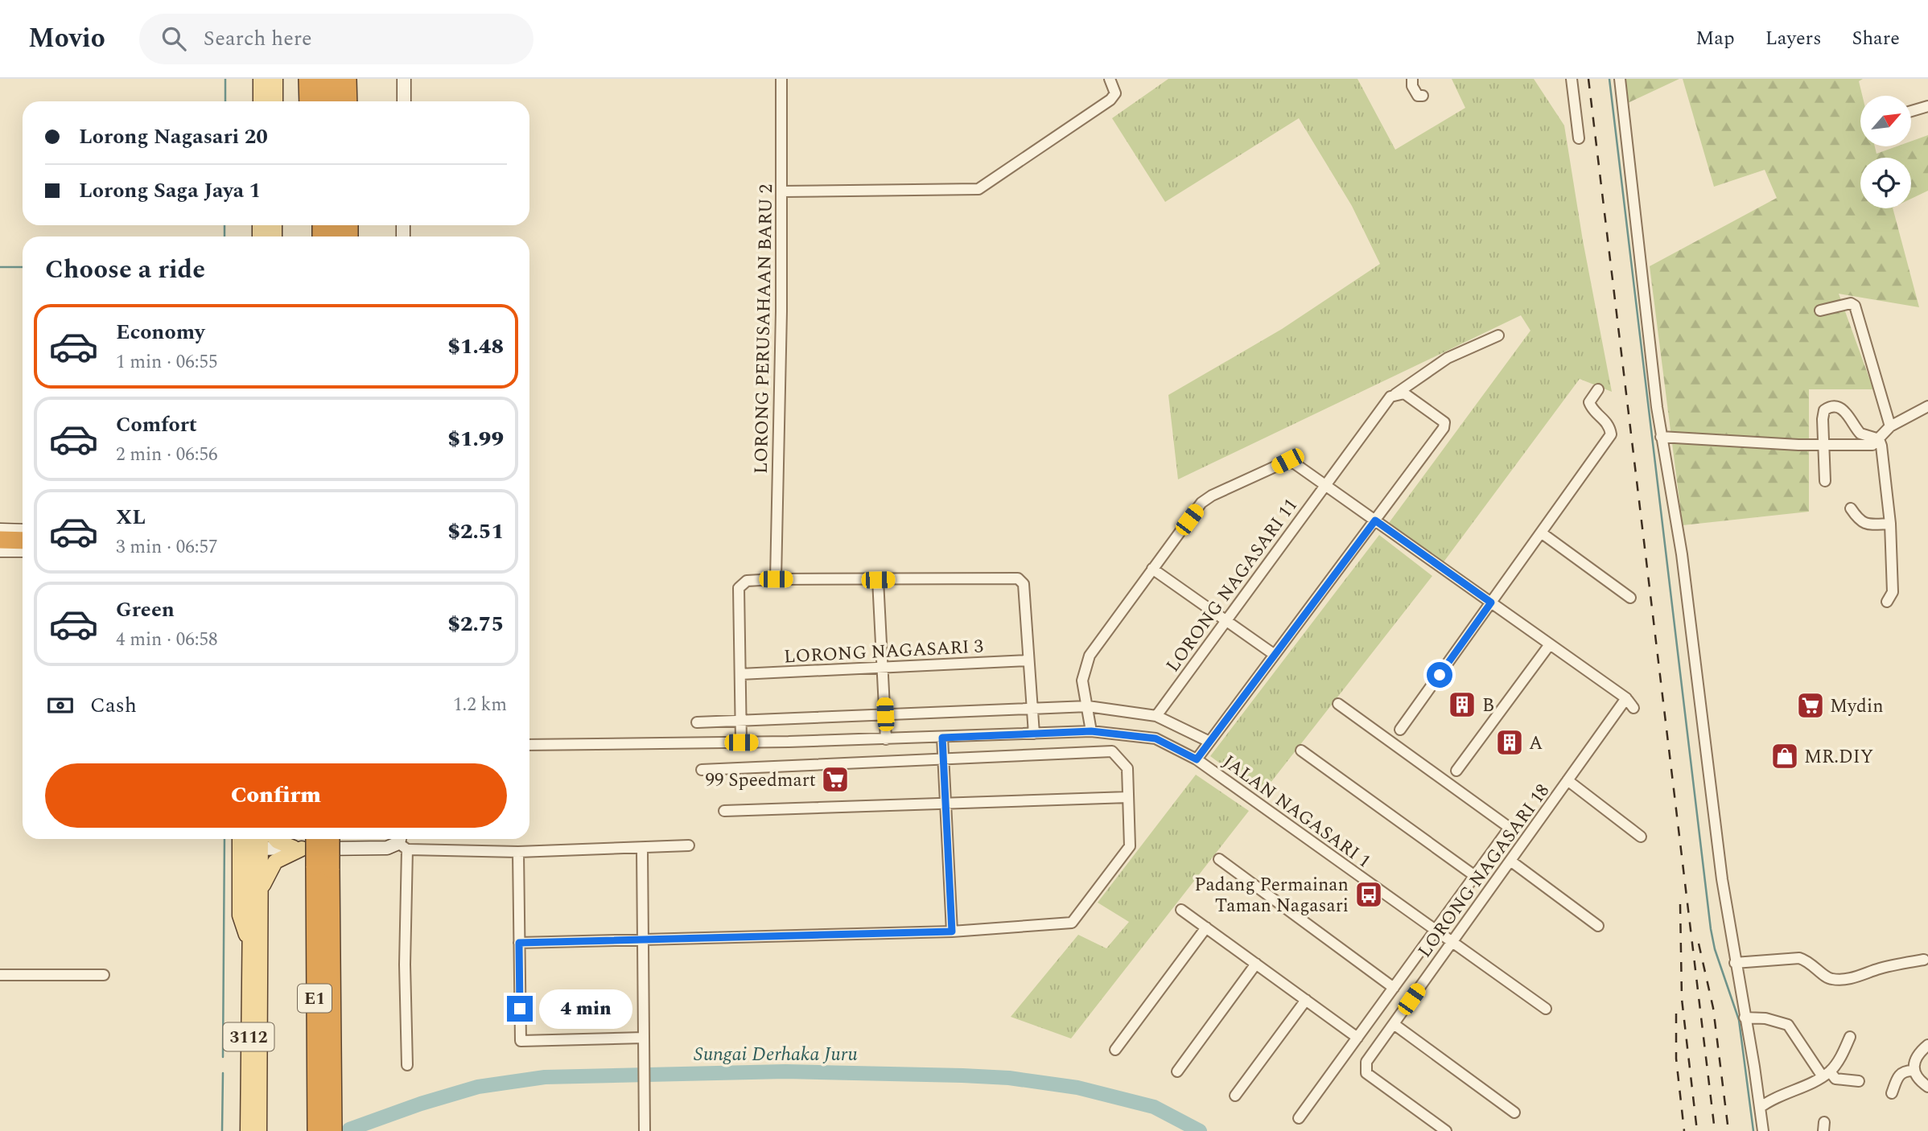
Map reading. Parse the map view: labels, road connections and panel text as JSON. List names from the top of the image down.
{
  "streets": {
    "highway": ["E1"],
    "main road": ["3112"],
    "street": [
      "LORONG PERUSAHAAN BARU 2",
      "LORONG NAGASARI 11",
      "LORONG NAGASARI 3",
      "JALAN NAGASARI 1",
      "LORONG NAGASARI 18"
    ]
  },
  "crossings": [
    ["LORONG NAGASARI 11", "JALAN NAGASARI 1"],
    ["JALAN NAGASARI 1", "LORONG NAGASARI 18"]
  ],
  "water": ["Sungai Derhaka Juru"],
  "places": {
    "building": ["B", "A"],
    "supermarket": ["Mydin", "99 Speedmart"],
    "shop": ["MR.DIY"],
    "bus stop": ["Padang Permainan Taman Nagasari"]
  },
  "north": "top right",
  "page": {
    "header": "Movio",
    "search": "Search here",
    "nav": ["Map", "Layers", "Share"],
    "banner": ["Lorong Nagasari 20", "Lorong Saga Jaya 1"],
    "heading": "Choose a ride",
    "list": [
      {
        "name": "Economy",
        "note": "1 min · 06:55",
        "value": "$1.48"
      },
      {
        "name": "Comfort",
        "note": "2 min · 06:56",
        "value": "$1.99"
      },
      {
        "name": "XL",
        "note": "3 min · 06:57",
        "value": "$2.51"
      },
      {
        "name": "Green",
        "note": "4 min · 06:58",
        "value": "$2.75"
      }
    ],
    "pay": ["Cash", "1.2 km"],
    "buttons": "Confirm",
    "bubble": "4 min"
  }
}
